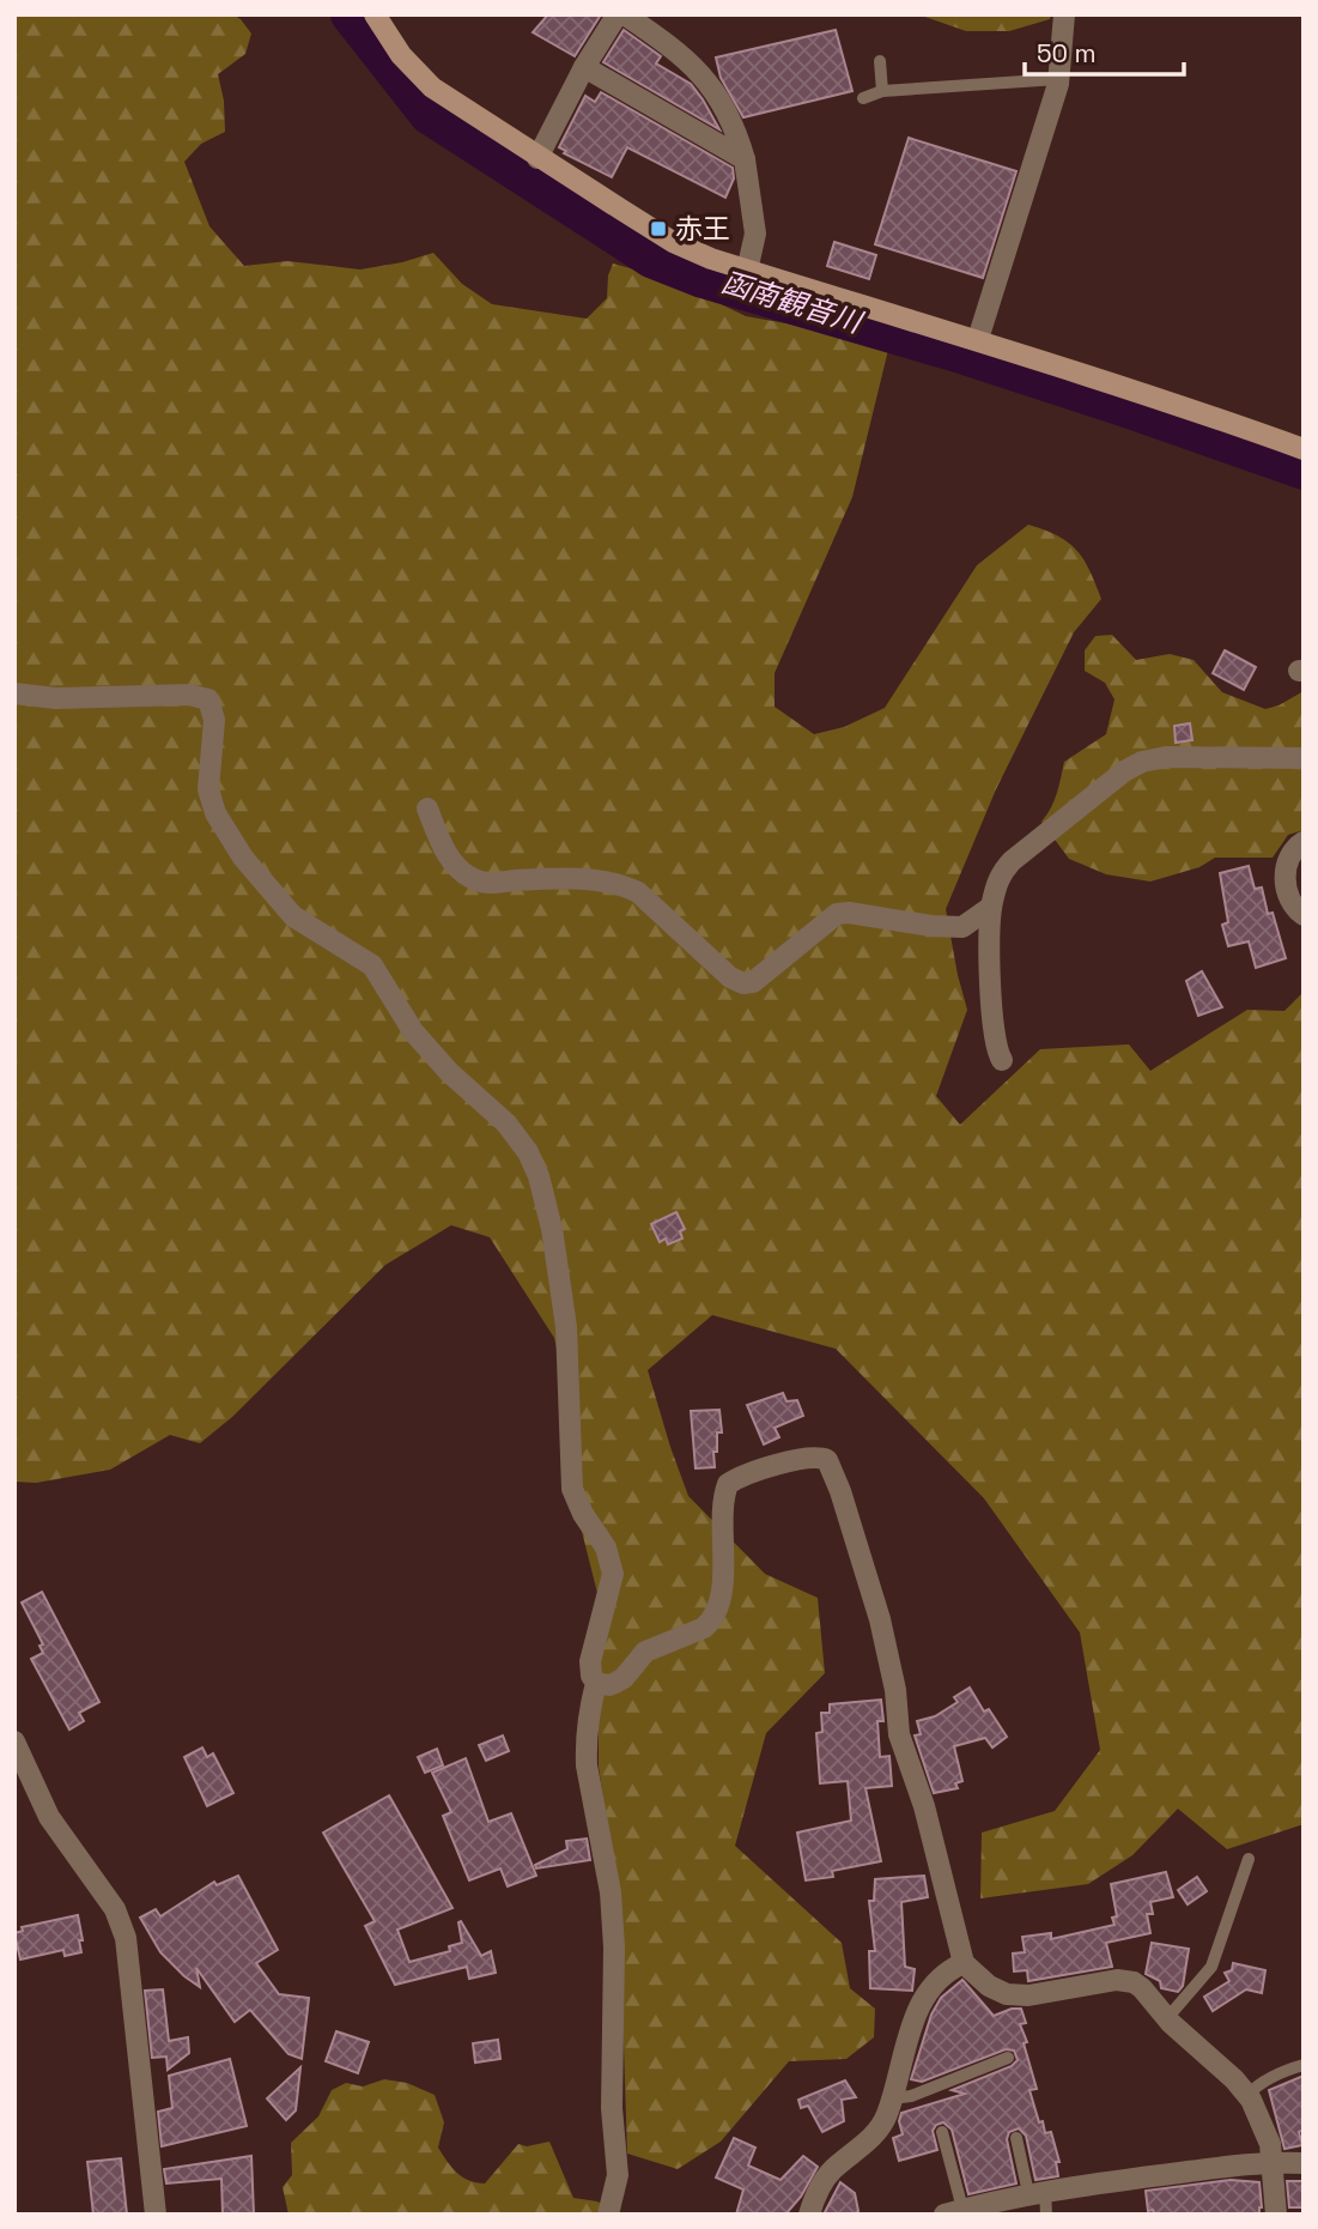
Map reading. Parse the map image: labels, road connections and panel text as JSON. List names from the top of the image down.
{
  "water": ["函南観音川"],
  "places": {
    "transit": ["赤王"]
  },
  "scale_bar": "50 m"
}
